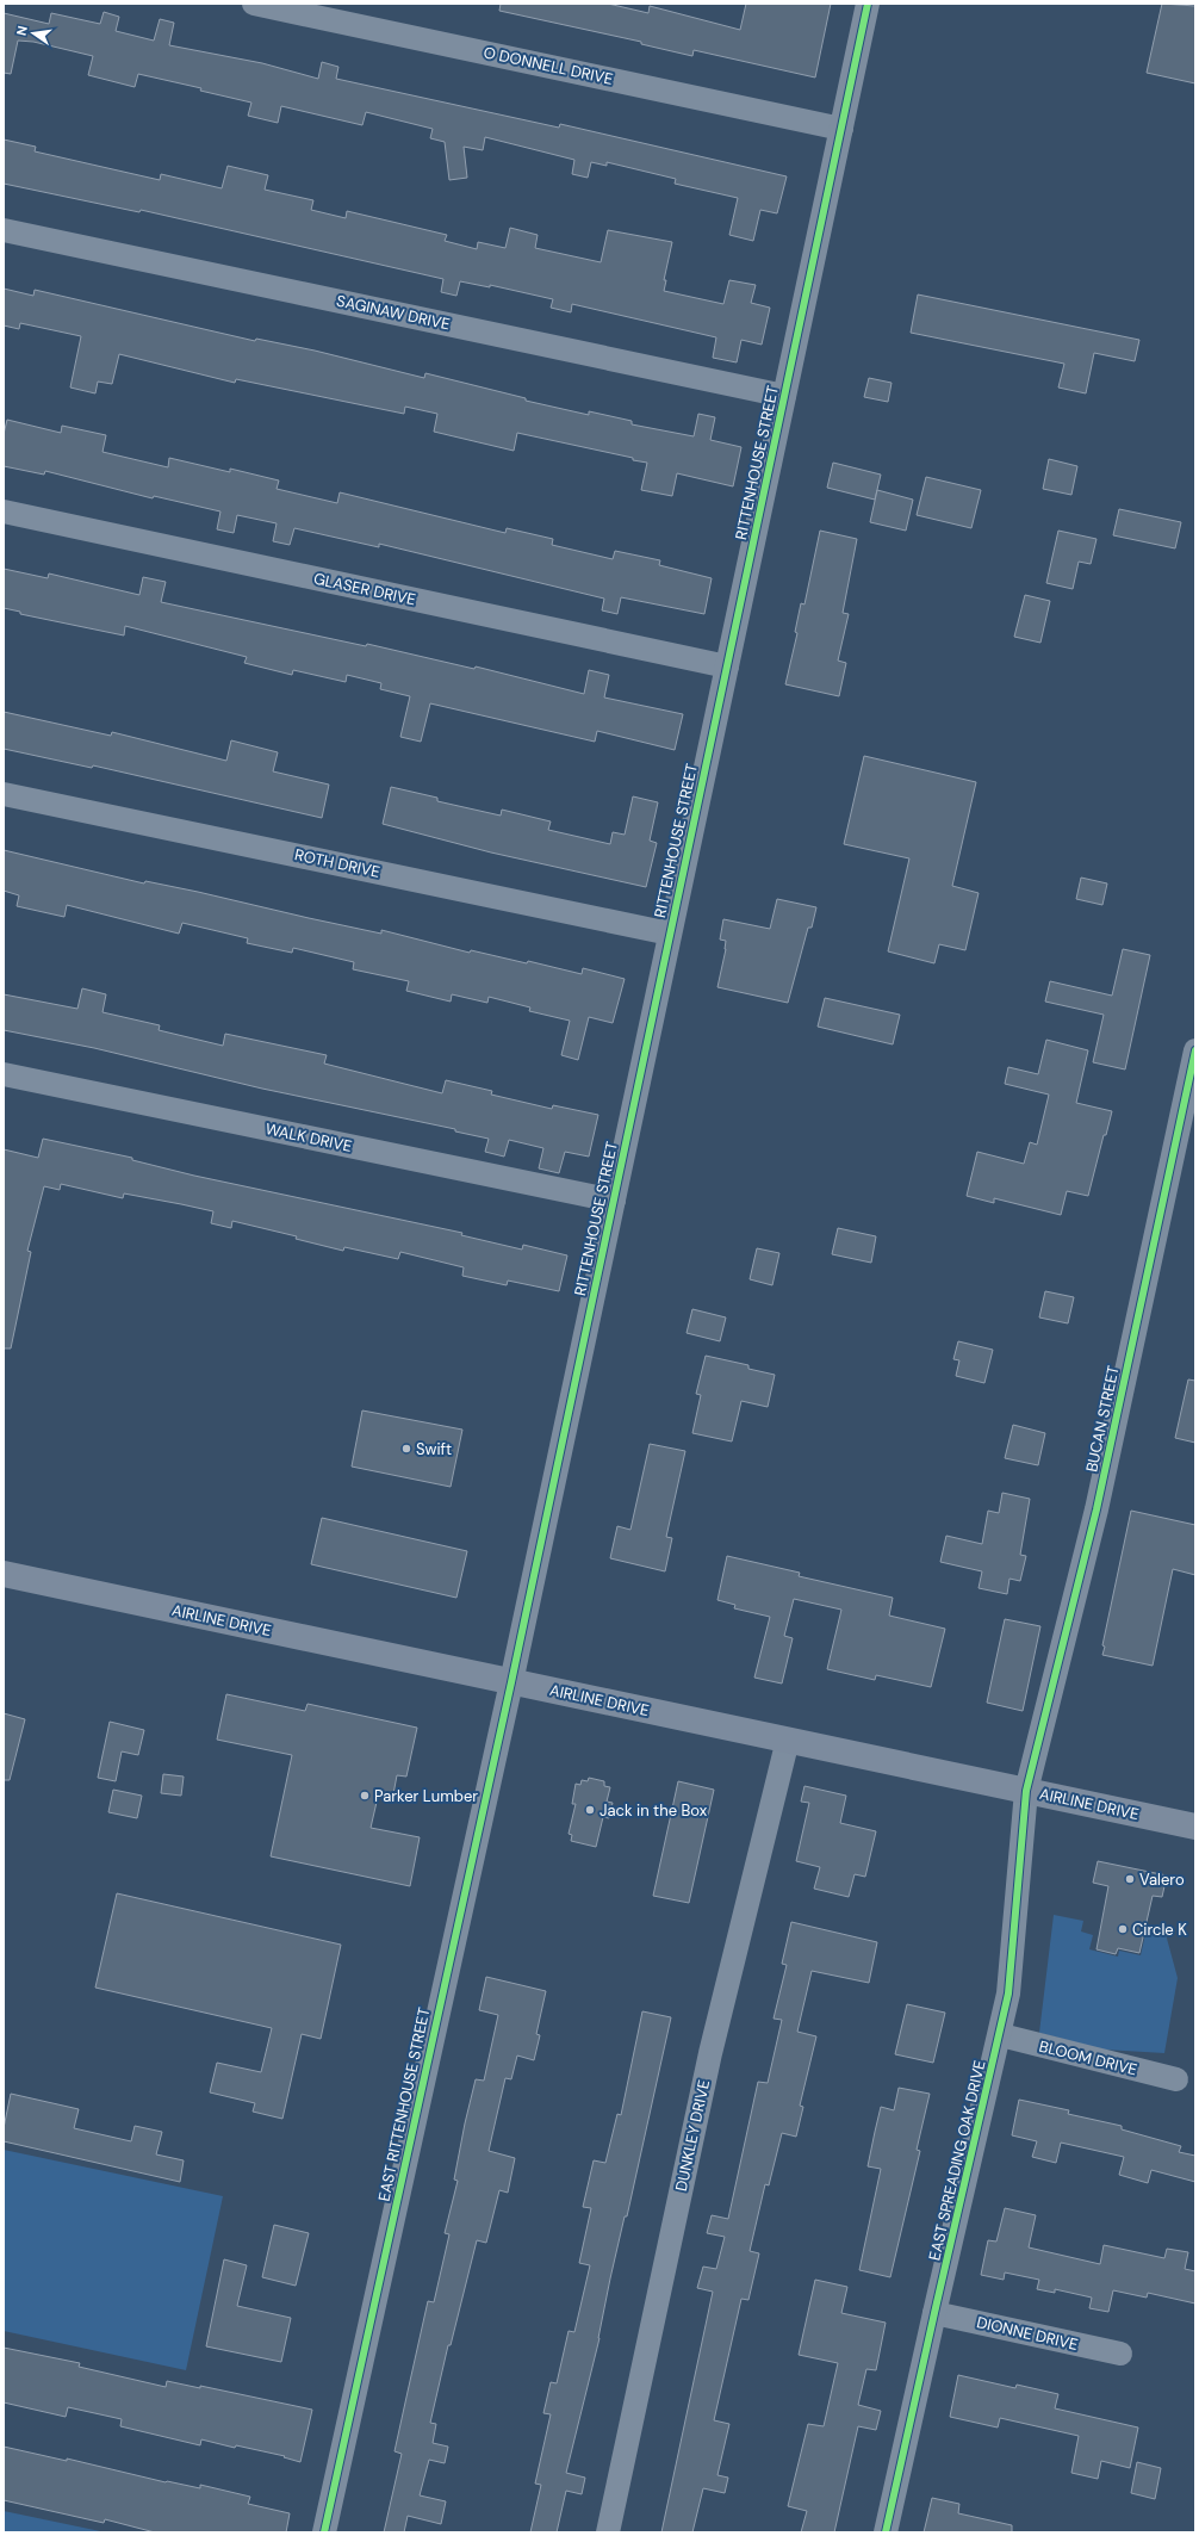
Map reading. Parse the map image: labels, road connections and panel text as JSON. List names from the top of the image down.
{
  "streets": {
    "main road": ["AIRLINE DRIVE"],
    "street": [
      "O DONNELL DRIVE",
      "SAGINAW DRIVE",
      "RITTENHOUSE STREET",
      "GLASER DRIVE",
      "ROTH DRIVE",
      "WALK DRIVE",
      "BUCAN STREET",
      "BLOOM DRIVE",
      "EAST RITTENHOUSE STREET",
      "DUNKLEY DRIVE",
      "EAST SPREADING OAK DRIVE",
      "DIONNE DRIVE"
    ]
  },
  "crossings": [
    ["O DONNELL DRIVE", "RITTENHOUSE STREET"],
    ["SAGINAW DRIVE", "RITTENHOUSE STREET"],
    ["RITTENHOUSE STREET", "GLASER DRIVE"],
    ["RITTENHOUSE STREET", "ROTH DRIVE"],
    ["RITTENHOUSE STREET", "WALK DRIVE"],
    ["RITTENHOUSE STREET", "AIRLINE DRIVE"],
    ["RITTENHOUSE STREET", "EAST RITTENHOUSE STREET"],
    ["BUCAN STREET", "AIRLINE DRIVE"],
    ["BUCAN STREET", "EAST SPREADING OAK DRIVE"],
    ["AIRLINE DRIVE", "EAST RITTENHOUSE STREET"],
    ["AIRLINE DRIVE", "DUNKLEY DRIVE"],
    ["AIRLINE DRIVE", "EAST SPREADING OAK DRIVE"],
    ["BLOOM DRIVE", "EAST SPREADING OAK DRIVE"],
    ["EAST SPREADING OAK DRIVE", "DIONNE DRIVE"]
  ],
  "places": [
    "Swift",
    "Parker Lumber",
    "Jack in the Box",
    "Valero",
    "Circle K"
  ],
  "north": "left"
}
